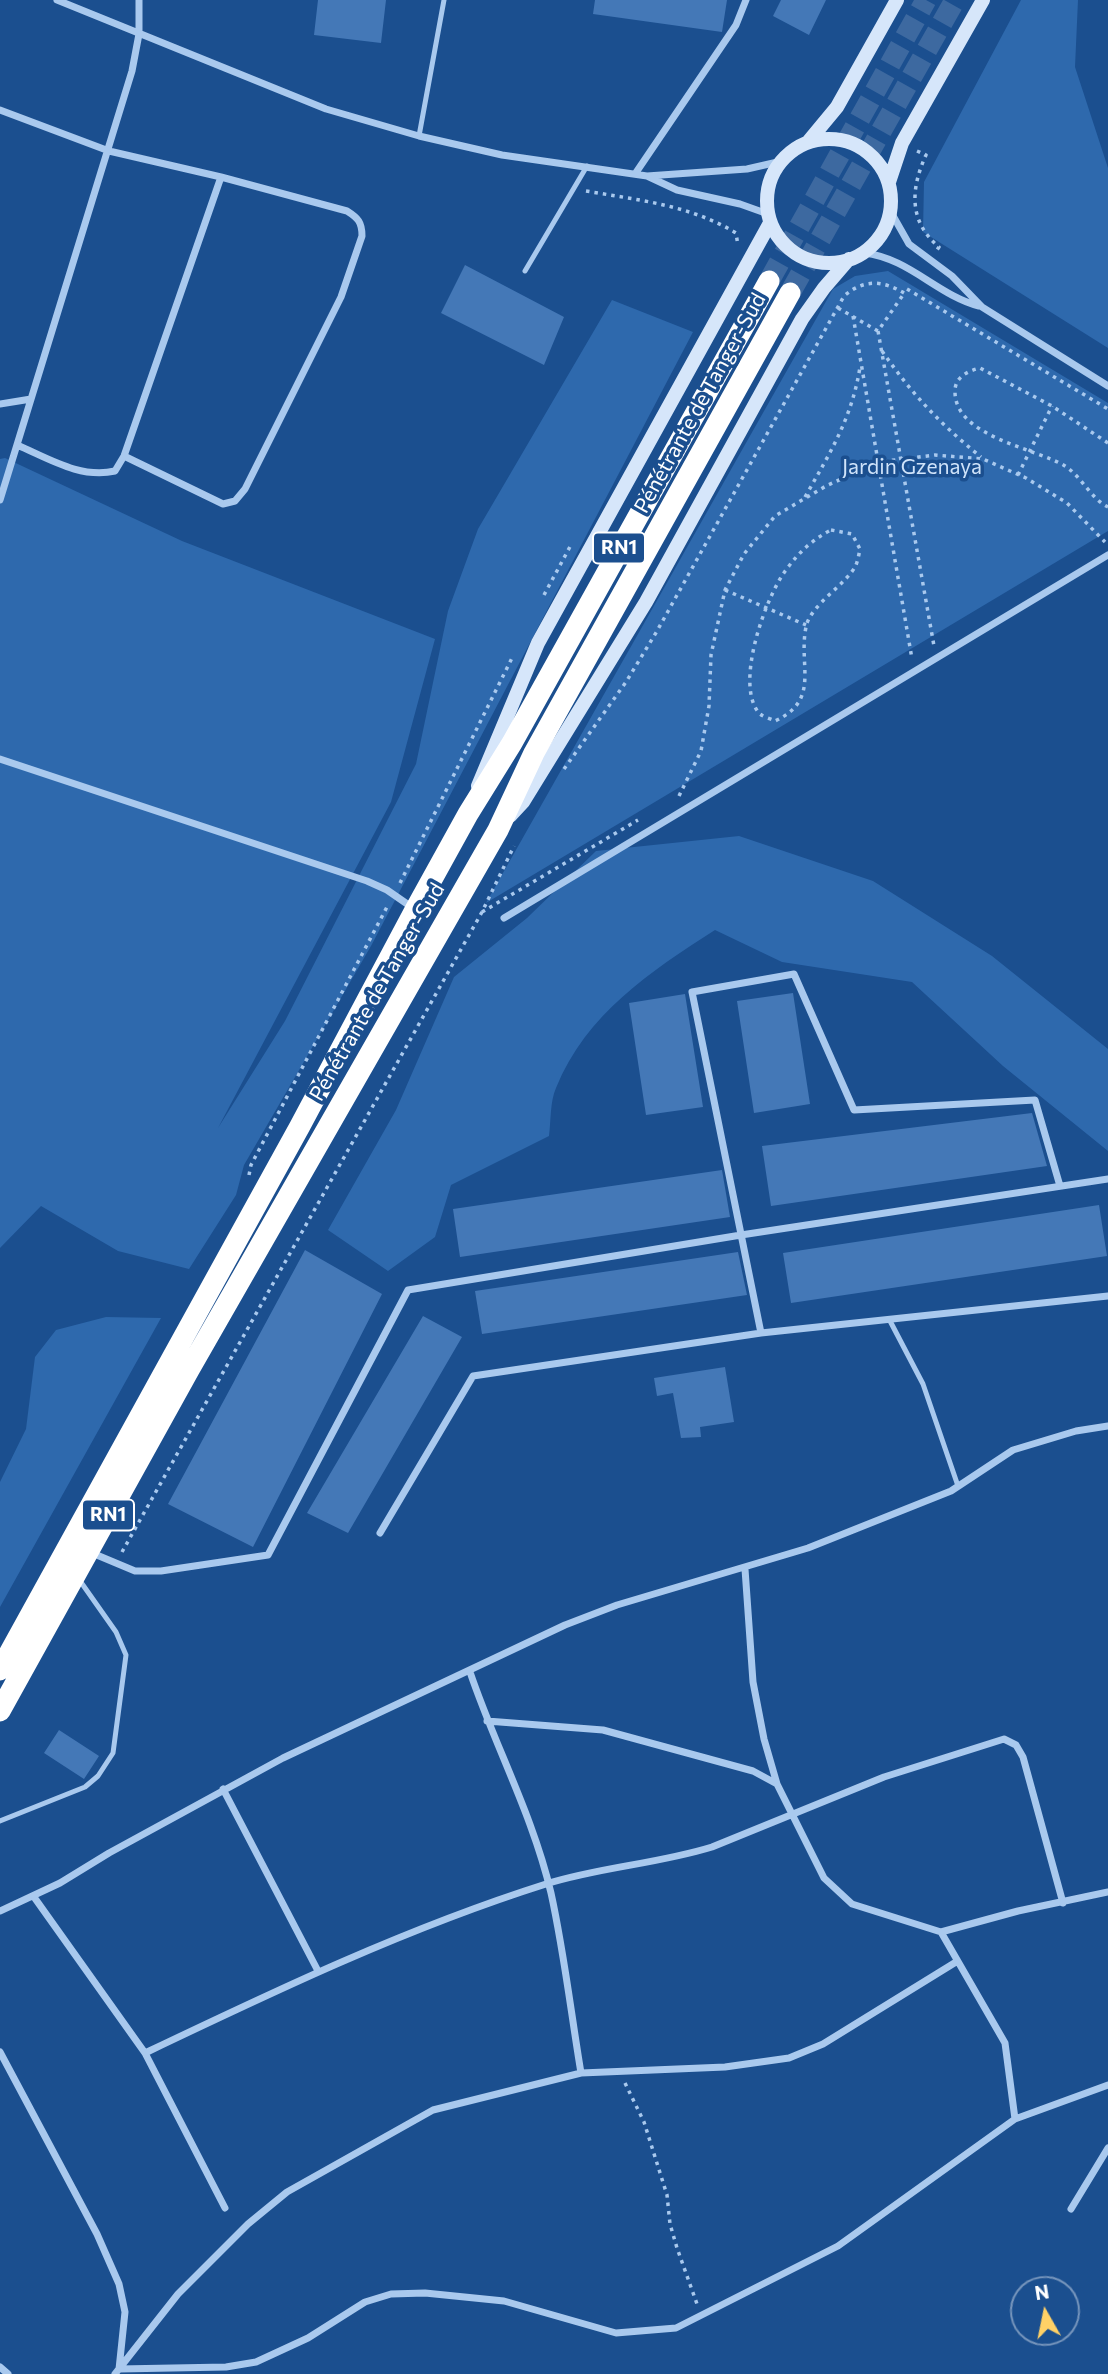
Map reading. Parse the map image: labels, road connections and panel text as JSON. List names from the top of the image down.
{
  "streets": {
    "highway": ["Pénétrante de Tanger-Sud", "RN1"]
  },
  "parks": ["Jardin Gzenaya"],
  "north": "top"
}
